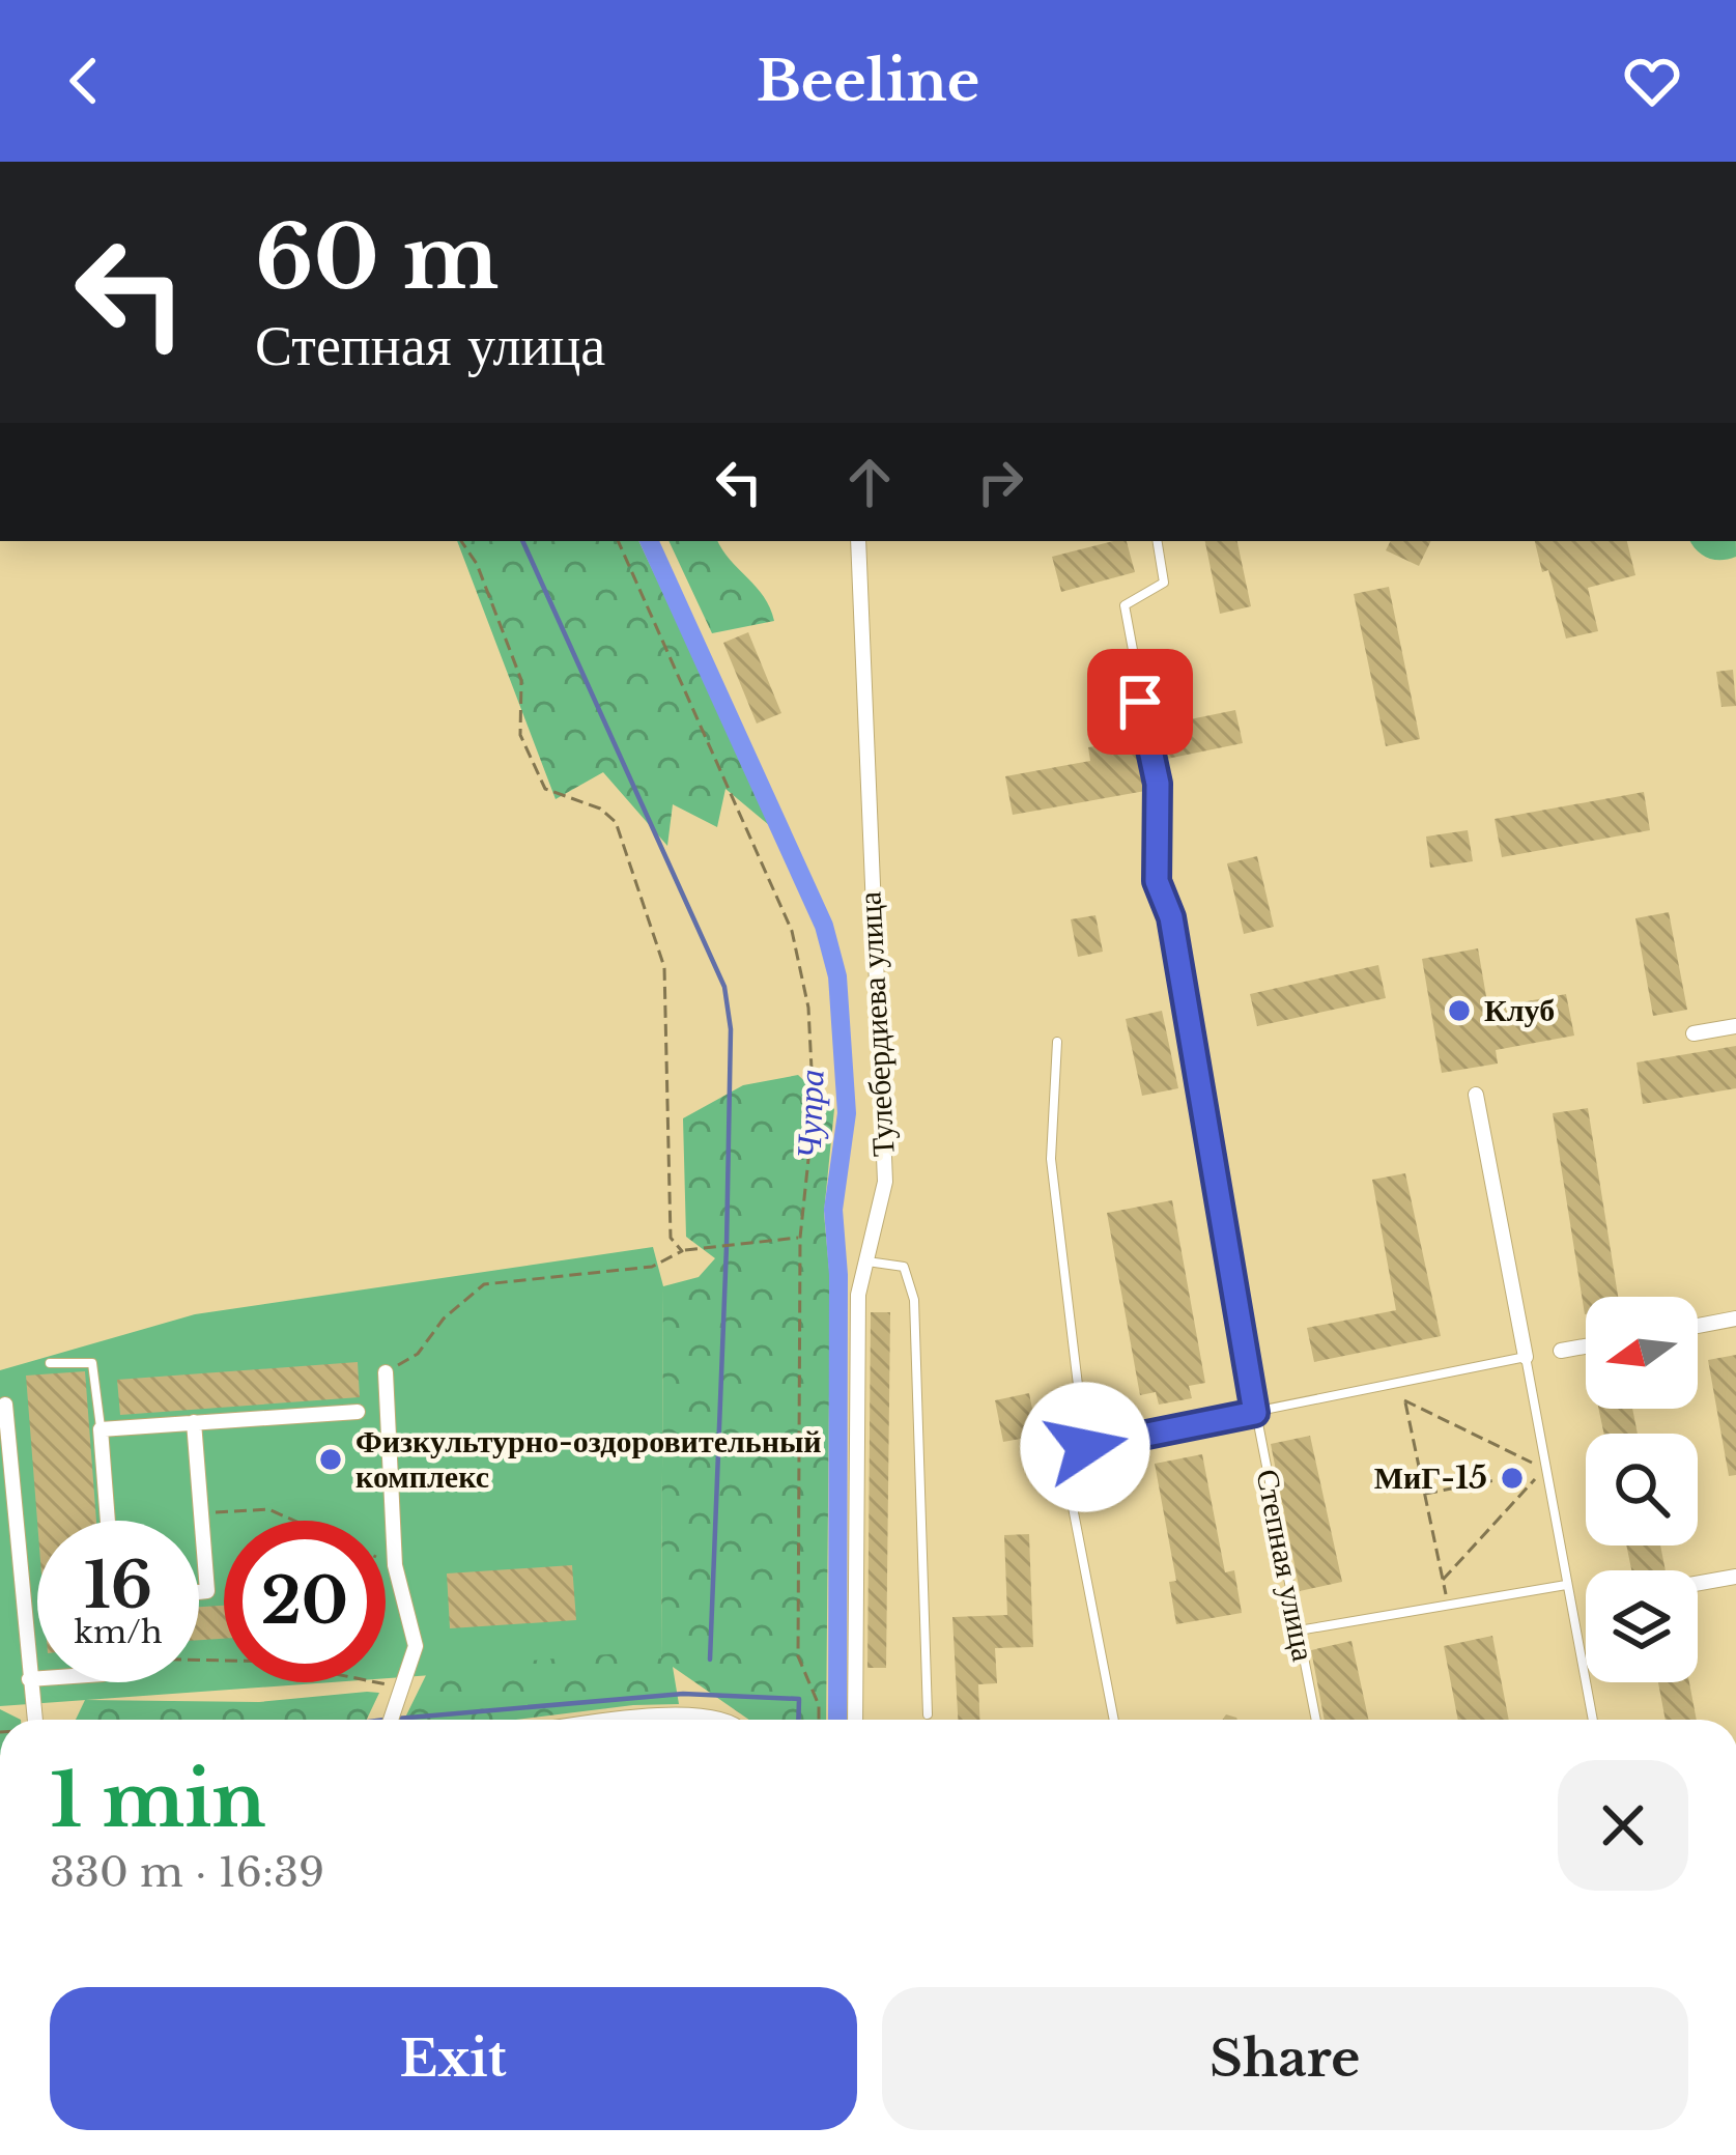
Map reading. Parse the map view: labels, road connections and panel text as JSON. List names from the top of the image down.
{
  "streets": {
    "street": ["Тулебердиева улица"],
    "lane": ["Степная улица"]
  },
  "water": ["Чупра"],
  "places": ["Клуб", "Физкультурно-оздоровительный комплекс", "МиГ-15"],
  "north": "left",
  "page": {
    "header": "Beeline",
    "turn": ["60 m", "Степная улица"],
    "speed": "16 km/h",
    "limit": "20",
    "heading": ["1 min", "330 m · 16:39"],
    "buttons": ["Exit", "Share"]
  }
}
